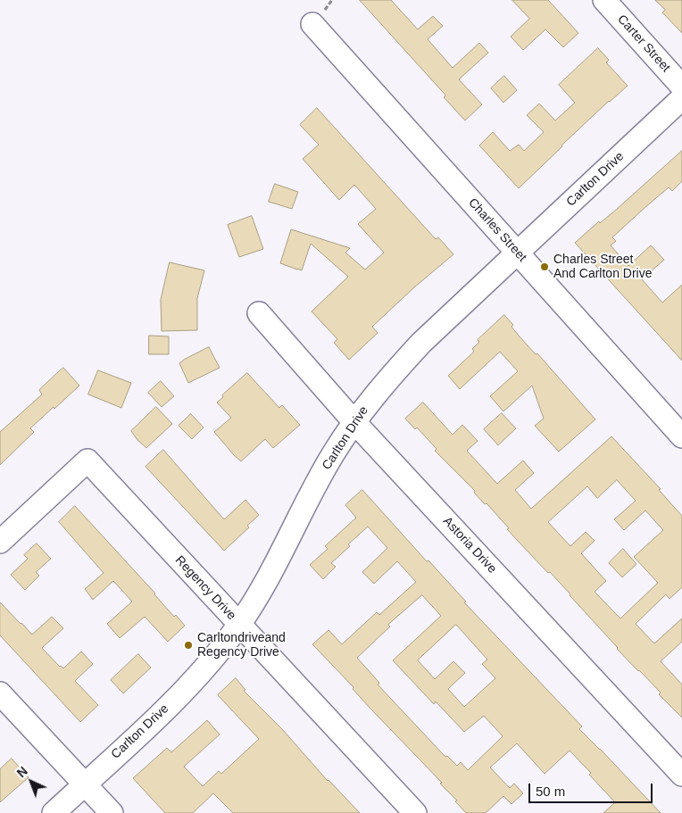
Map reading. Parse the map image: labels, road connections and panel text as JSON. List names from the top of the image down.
{
  "streets": {
    "street": [
      "Carter Street",
      "Carlton Drive",
      "Charles Street",
      "Astoria Drive",
      "Regency Drive"
    ]
  },
  "crossings": [
    ["Carlton Drive", "Charles Street"],
    ["Carlton Drive", "Astoria Drive"],
    ["Carlton Drive", "Regency Drive"]
  ],
  "places": ["Charles Street And Carlton Drive", "Carltondriveand Regency Drive"],
  "scale_bar": "50 m",
  "north": "top left"
}
